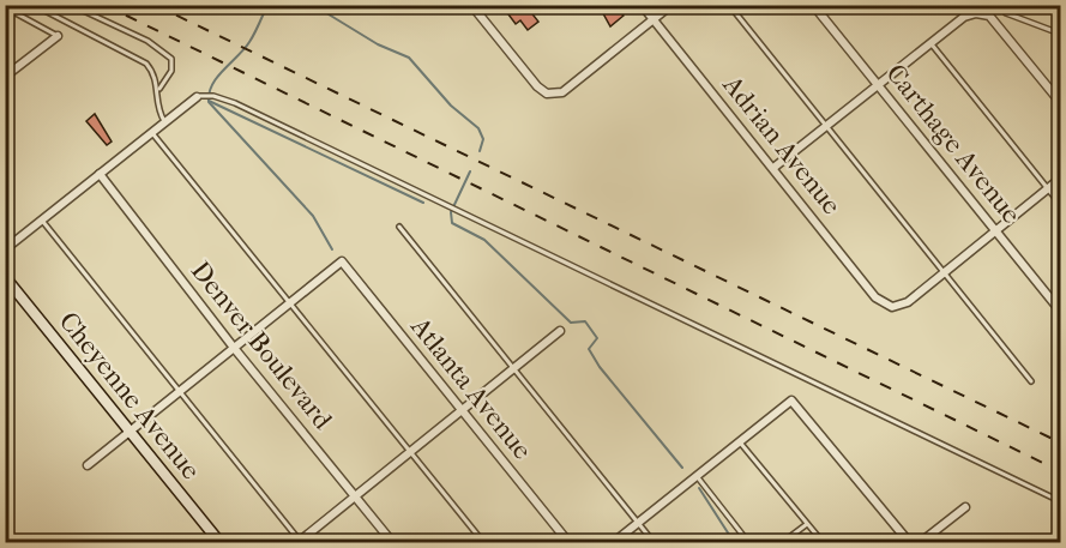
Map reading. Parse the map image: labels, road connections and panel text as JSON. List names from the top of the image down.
{
  "streets": {
    "street": [
      "Carthage Avenue",
      "Adrian Avenue",
      "Denver Boulevard",
      "Atlanta Avenue",
      "Cheyenne Avenue"
    ]
  }
}
